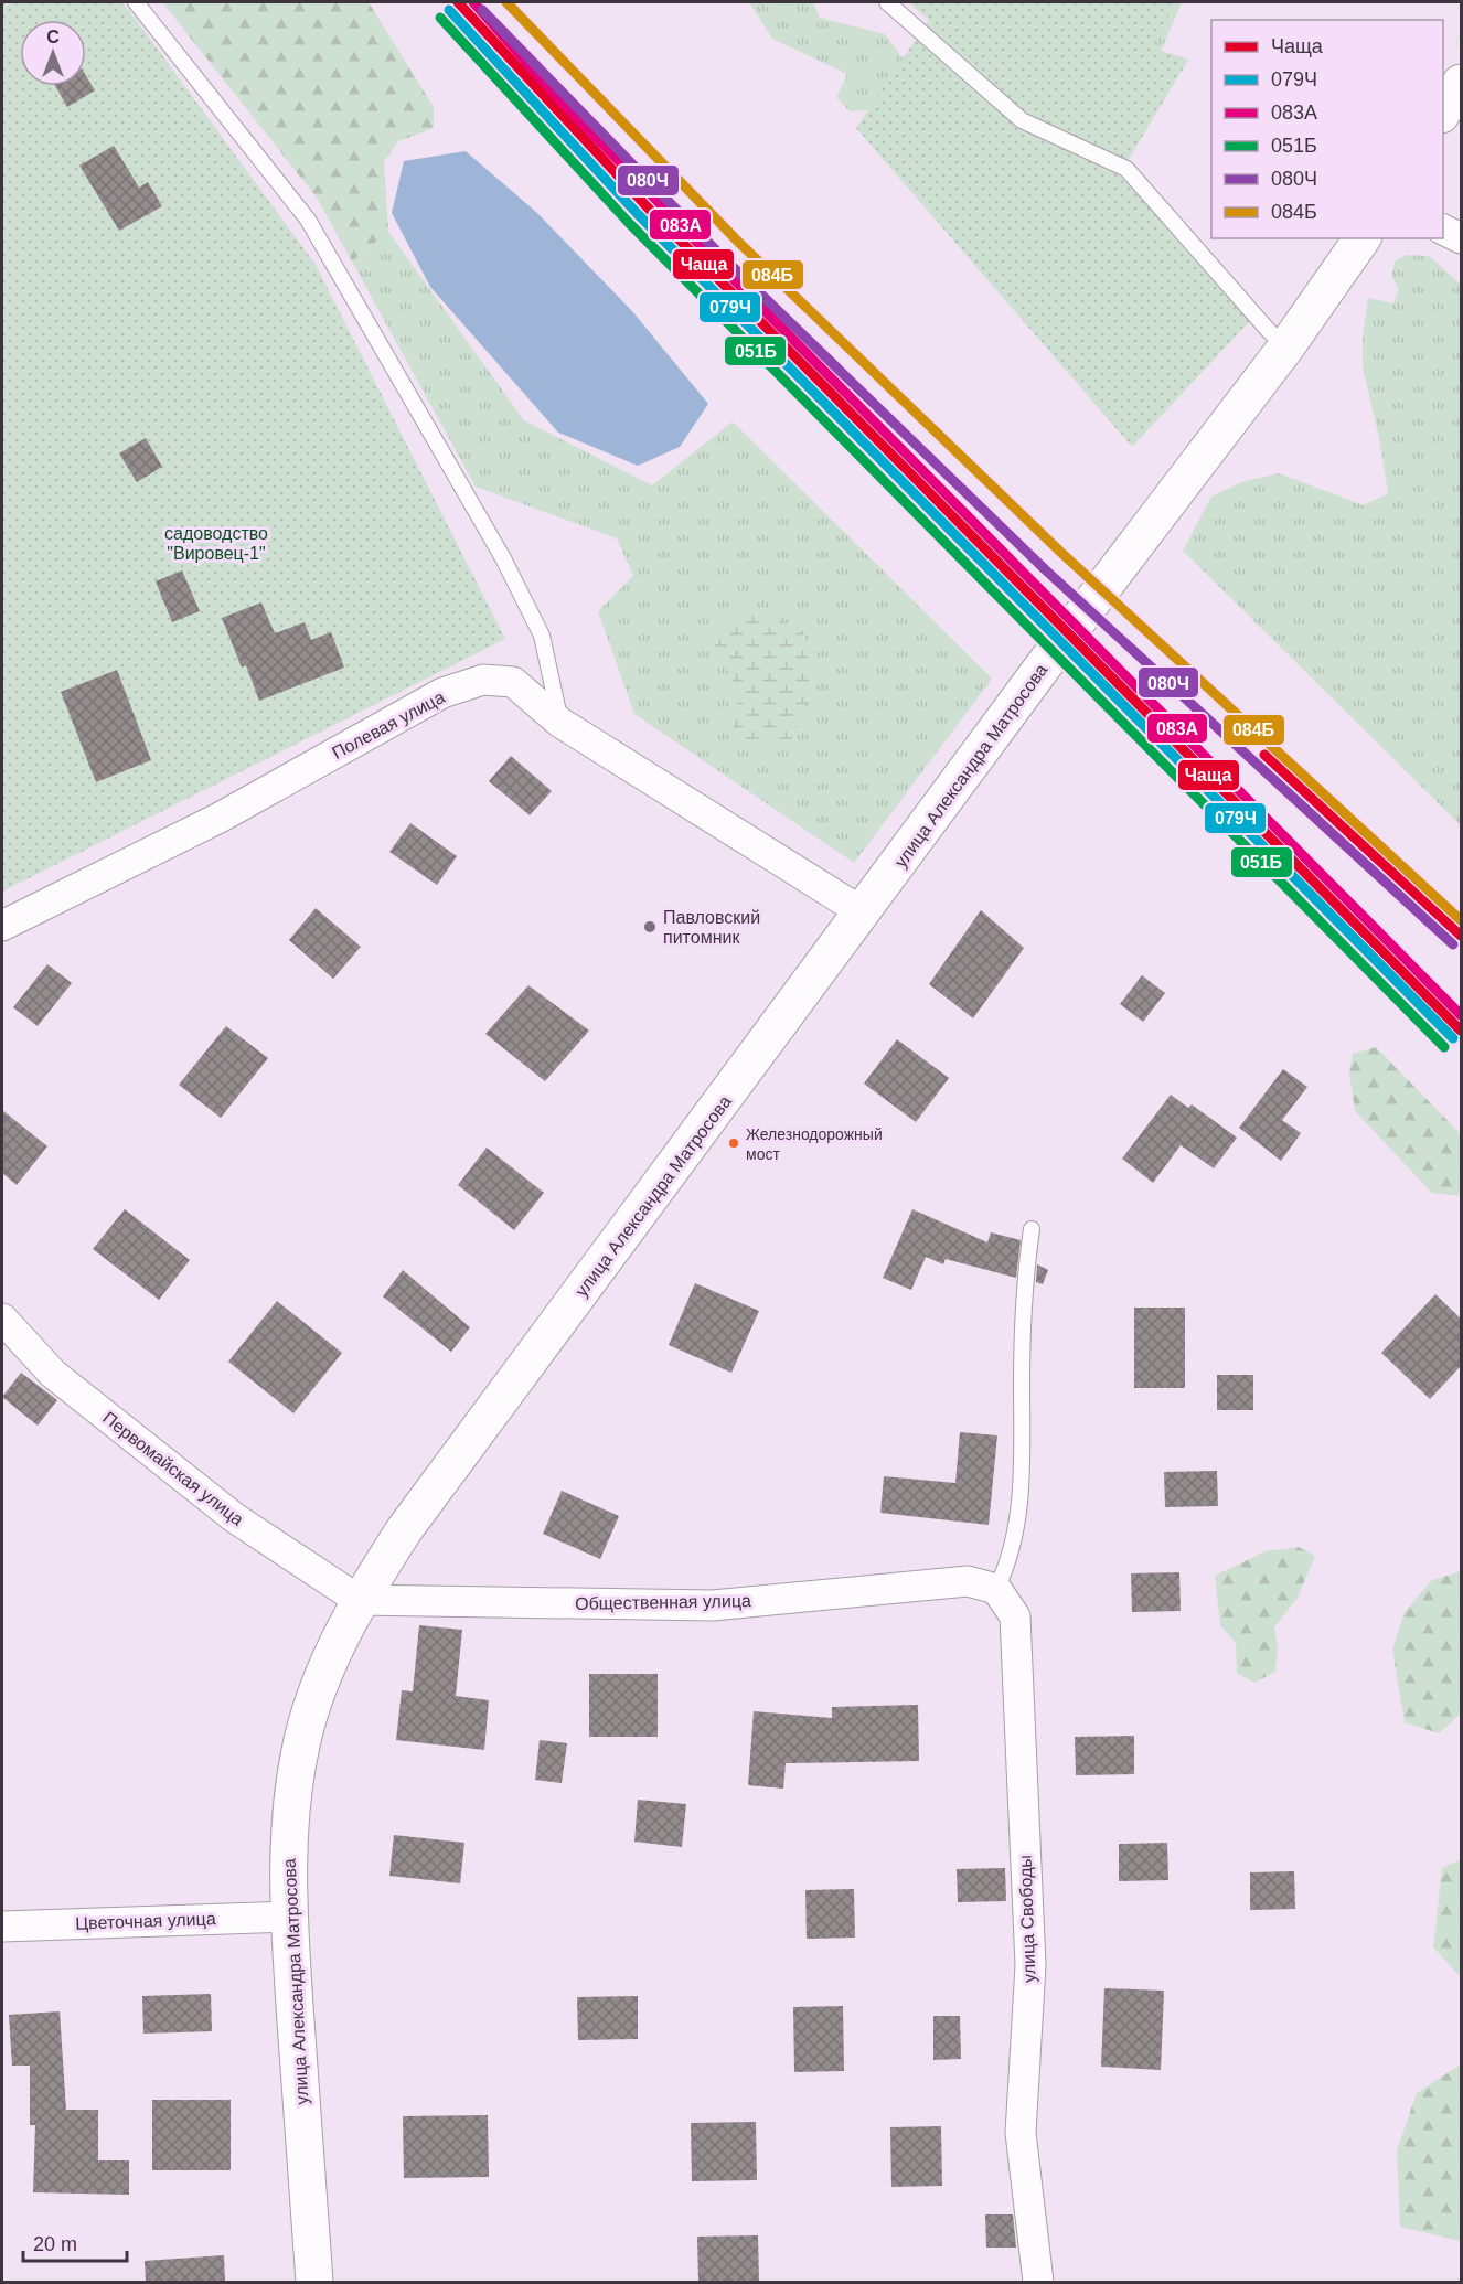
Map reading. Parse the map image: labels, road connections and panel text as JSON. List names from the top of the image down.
{
  "streets": {
    "main road": ["улица Александра Матросова"],
    "street": [
      "Полевая улица",
      "Первомайская улица",
      "Общественная улица",
      "улица Свободы",
      "Цветочная улица"
    ]
  },
  "crossings": [
    ["Полевая улица", "улица Александра Матросова"],
    ["улица Александра Матросова", "Первомайская улица"],
    ["улица Александра Матросова", "Общественная улица"],
    ["улица Александра Матросова", "Цветочная улица"],
    ["Первомайская улица", "Общественная улица"],
    ["Общественная улица", "улица Свободы"]
  ],
  "parks": ["садоводство \"Вировец-1\""],
  "places": ["Павловский питомник", "Железнодорожный мост"],
  "lines": [
    "transit line Чаща",
    "transit line 083А",
    "transit line 084Б",
    "transit line 079Ч",
    "transit line 080Ч",
    "transit line 051Б"
  ],
  "legend": [
    "Чаща",
    "079Ч",
    "083А",
    "051Б",
    "080Ч",
    "084Б"
  ],
  "scale_bar": "20 m",
  "north": "top"
}
